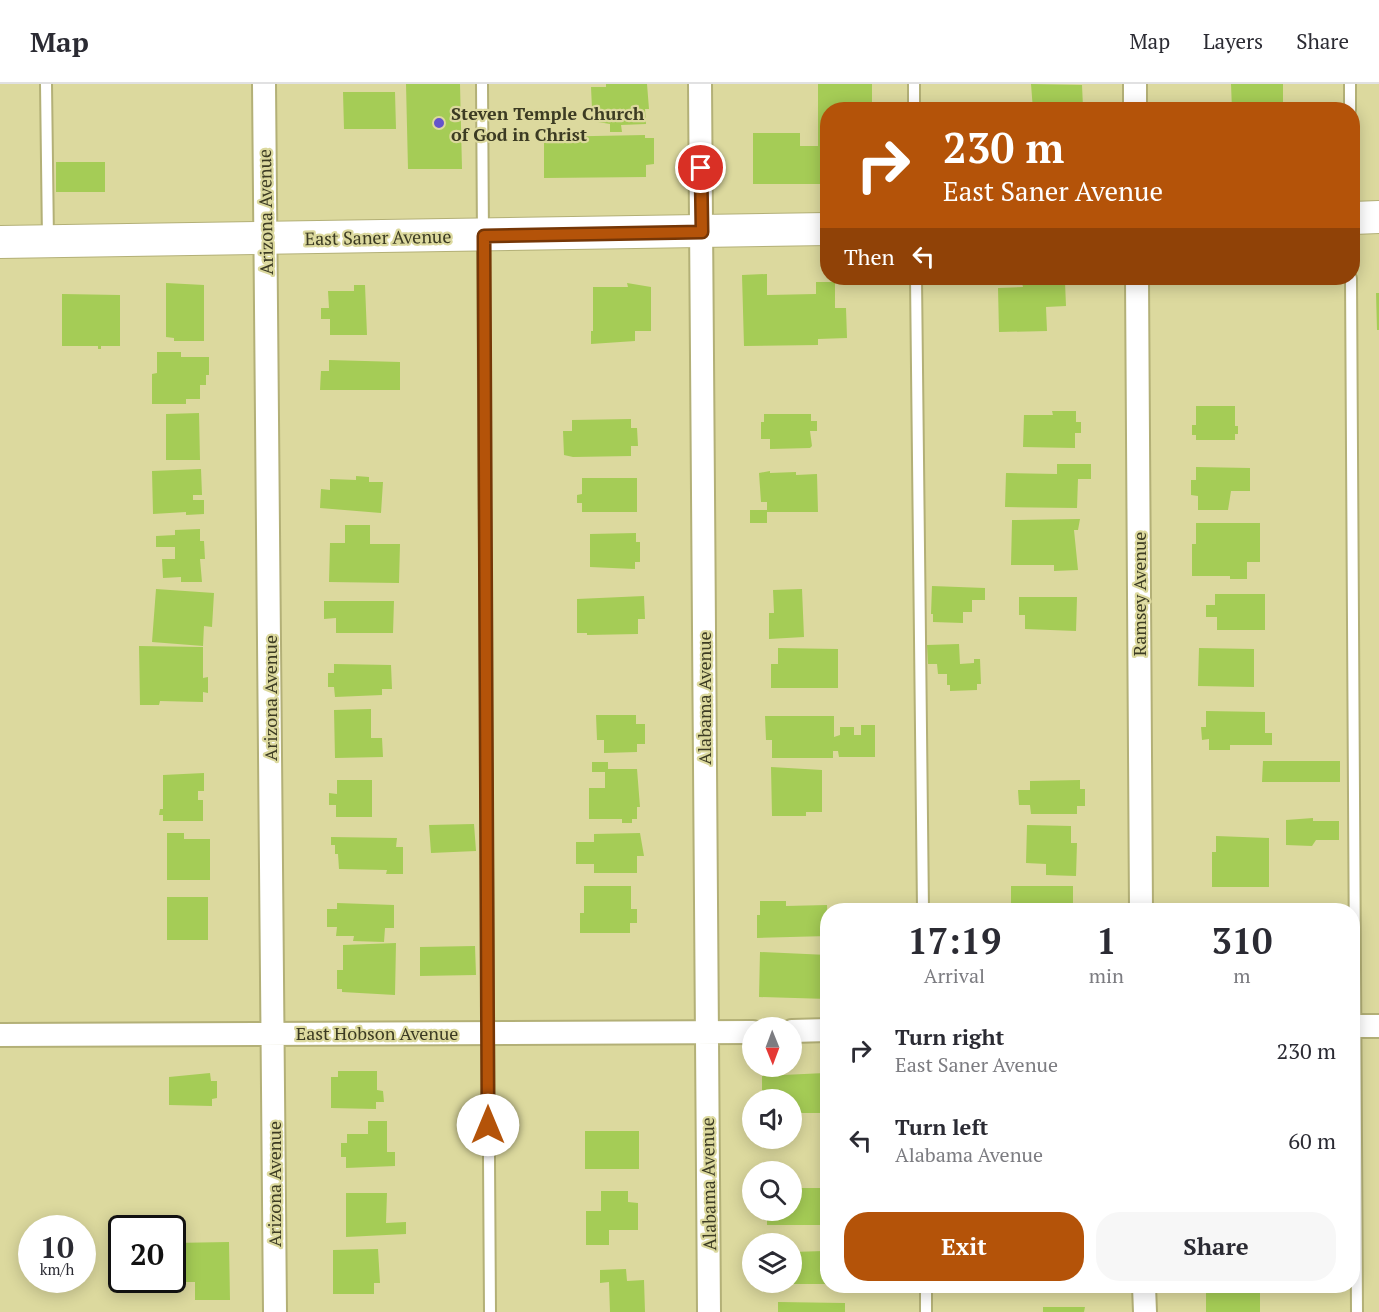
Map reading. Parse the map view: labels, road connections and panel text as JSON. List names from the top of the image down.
{
  "streets": {
    "street": [
      "Arizona Avenue",
      "East Saner Avenue",
      "Ramsey Avenue",
      "Alabama Avenue",
      "East Hobson Avenue"
    ]
  },
  "crossings": [
    ["Arizona Avenue", "East Saner Avenue"],
    ["Arizona Avenue", "East Hobson Avenue"],
    ["East Saner Avenue", "Alabama Avenue"],
    ["Alabama Avenue", "East Hobson Avenue"]
  ],
  "places": ["Steven Temple Church of God in Christ"],
  "north": "bottom",
  "page": {
    "header": "Map",
    "nav": ["Map", "Layers", "Share"],
    "turn": ["230 m", "East Saner Avenue"],
    "then": "Then",
    "eta": [
      "17:19",
      "Arrival",
      "1",
      "min",
      "310",
      "m"
    ],
    "list": [
      {
        "name": "Turn right",
        "note": "East Saner Avenue",
        "value": "230 m"
      },
      {
        "name": "Turn left",
        "note": "Alabama Avenue",
        "value": "60 m"
      }
    ],
    "buttons": ["Exit", "Share"],
    "speed": "10 km/h",
    "limit": "20"
  }
}
